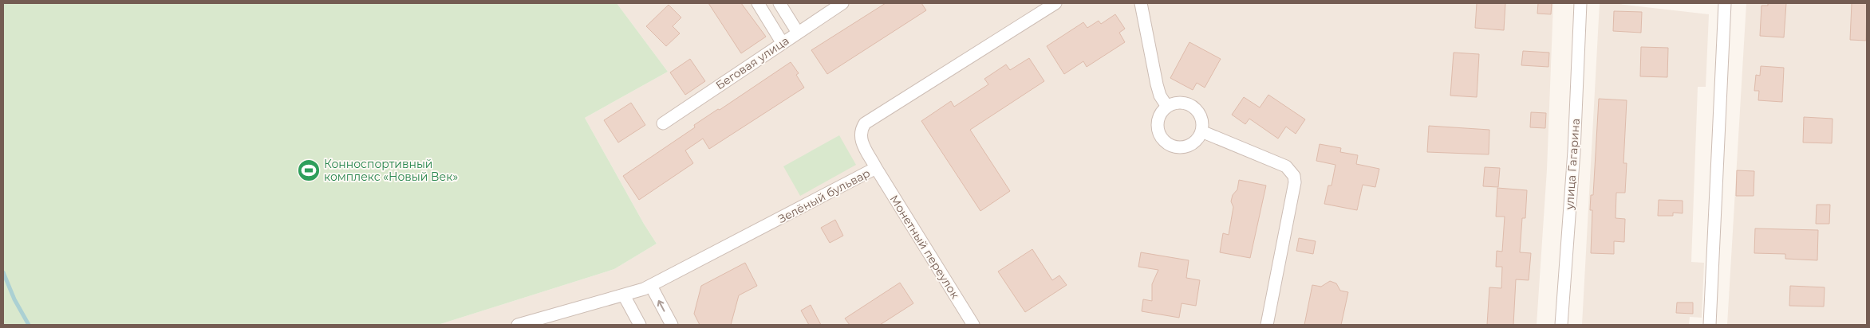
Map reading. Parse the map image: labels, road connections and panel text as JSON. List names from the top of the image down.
{
  "streets": {
    "street": [
      "Беговая улица",
      "улица Гагарина",
      "Зелёный бульвар",
      "Монетный переулок"
    ]
  },
  "crossings": [
    ["Зелёный бульвар", "Монетный переулок"]
  ],
  "places": {
    "sports": ["Конноспортивный комплекс «Новый Век»"]
  }
}
